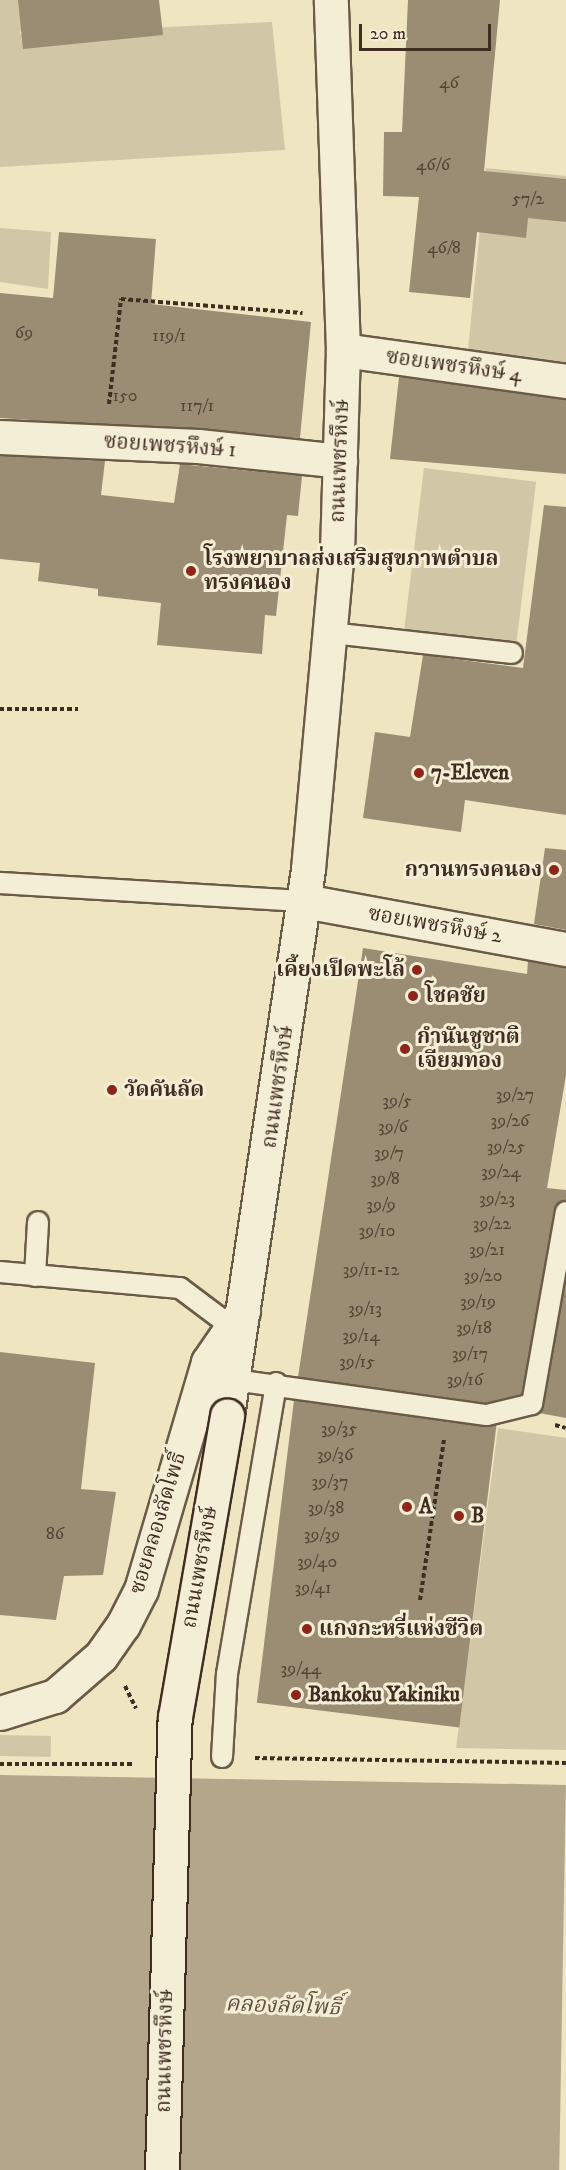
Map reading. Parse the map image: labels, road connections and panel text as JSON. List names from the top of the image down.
{
  "streets": {
    "main road": [
      "ซอยเพชรหึงษ์ 4",
      "ซอยเพชรหึงษ์ 1",
      "ถนนเพชรหึงษ์",
      "ซอยเพชรหึงษ์ 2",
      "ซอยคลองลัดโพธิ์"
    ]
  },
  "crossings": [
    ["ซอยเพชรหึงษ์ 4", "ถนนเพชรหึงษ์"],
    ["ซอยเพชรหึงษ์ 1", "ถนนเพชรหึงษ์"],
    ["ถนนเพชรหึงษ์", "ซอยเพชรหึงษ์ 2"],
    ["ถนนเพชรหึงษ์", "ซอยคลองลัดโพธิ์"]
  ],
  "water": ["คลองลัดโพธิ์"],
  "places": [
    "โรงพยาบาลส่งเสริมสุขภาพตำบล ทรงคนอง",
    "7-Eleven",
    "กวานทรงคนอง",
    "เคี้ยงเป็ดพะโล้",
    "โชคชัย",
    "กำนันชูชาติ เจียมทอง",
    "วัดคันลัด",
    "A",
    "B",
    "แกงกะหรี่แห่งชีวิต",
    "Bankoku Yakiniku"
  ],
  "house_numbers": [
    "46",
    "46/6",
    "57/2",
    "46/8",
    "69",
    "119/1",
    "150",
    "117/1",
    "39/27",
    "39/5",
    "39/26",
    "39/6",
    "39/25",
    "39/7",
    "39/24",
    "39/8",
    "39/23",
    "39/9",
    "39/22",
    "39/10",
    "39/21",
    "39/11-12",
    "39/20",
    "39/19",
    "39/13",
    "39/18",
    "39/14",
    "39/17",
    "39/15",
    "39/16",
    "39/35",
    "39/36",
    "39/37",
    "39/38",
    "86",
    "39/39",
    "39/40",
    "39/41",
    "39/44"
  ],
  "scale_bar": "20 m"
}
